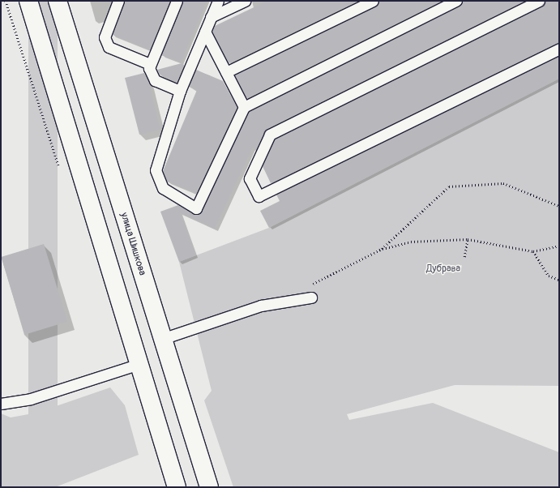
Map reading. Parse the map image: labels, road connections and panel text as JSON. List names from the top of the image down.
{
  "streets": {
    "main road": ["улица Шишкова"]
  },
  "parks": ["Дубрава"]
}
